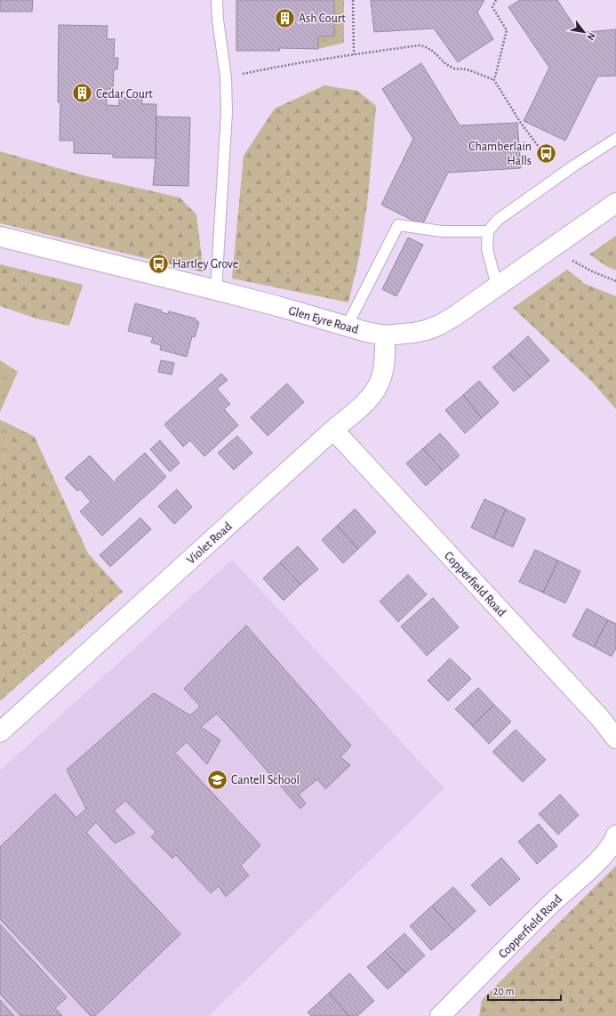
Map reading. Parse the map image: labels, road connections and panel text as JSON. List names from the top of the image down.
{
  "streets": {
    "street": ["Glen Eyre Road", "Violet Road", "Copperfield Road"]
  },
  "crossings": [
    ["Glen Eyre Road", "Violet Road"],
    ["Violet Road", "Copperfield Road"]
  ],
  "places": {
    "building": ["Ash Court", "Cedar Court"],
    "bus stop": ["Chamberlain Halls", "Hartley Grove"],
    "school or university": ["Cantell School"]
  },
  "scale_bar": "20 m",
  "north": "bottom right"
}
